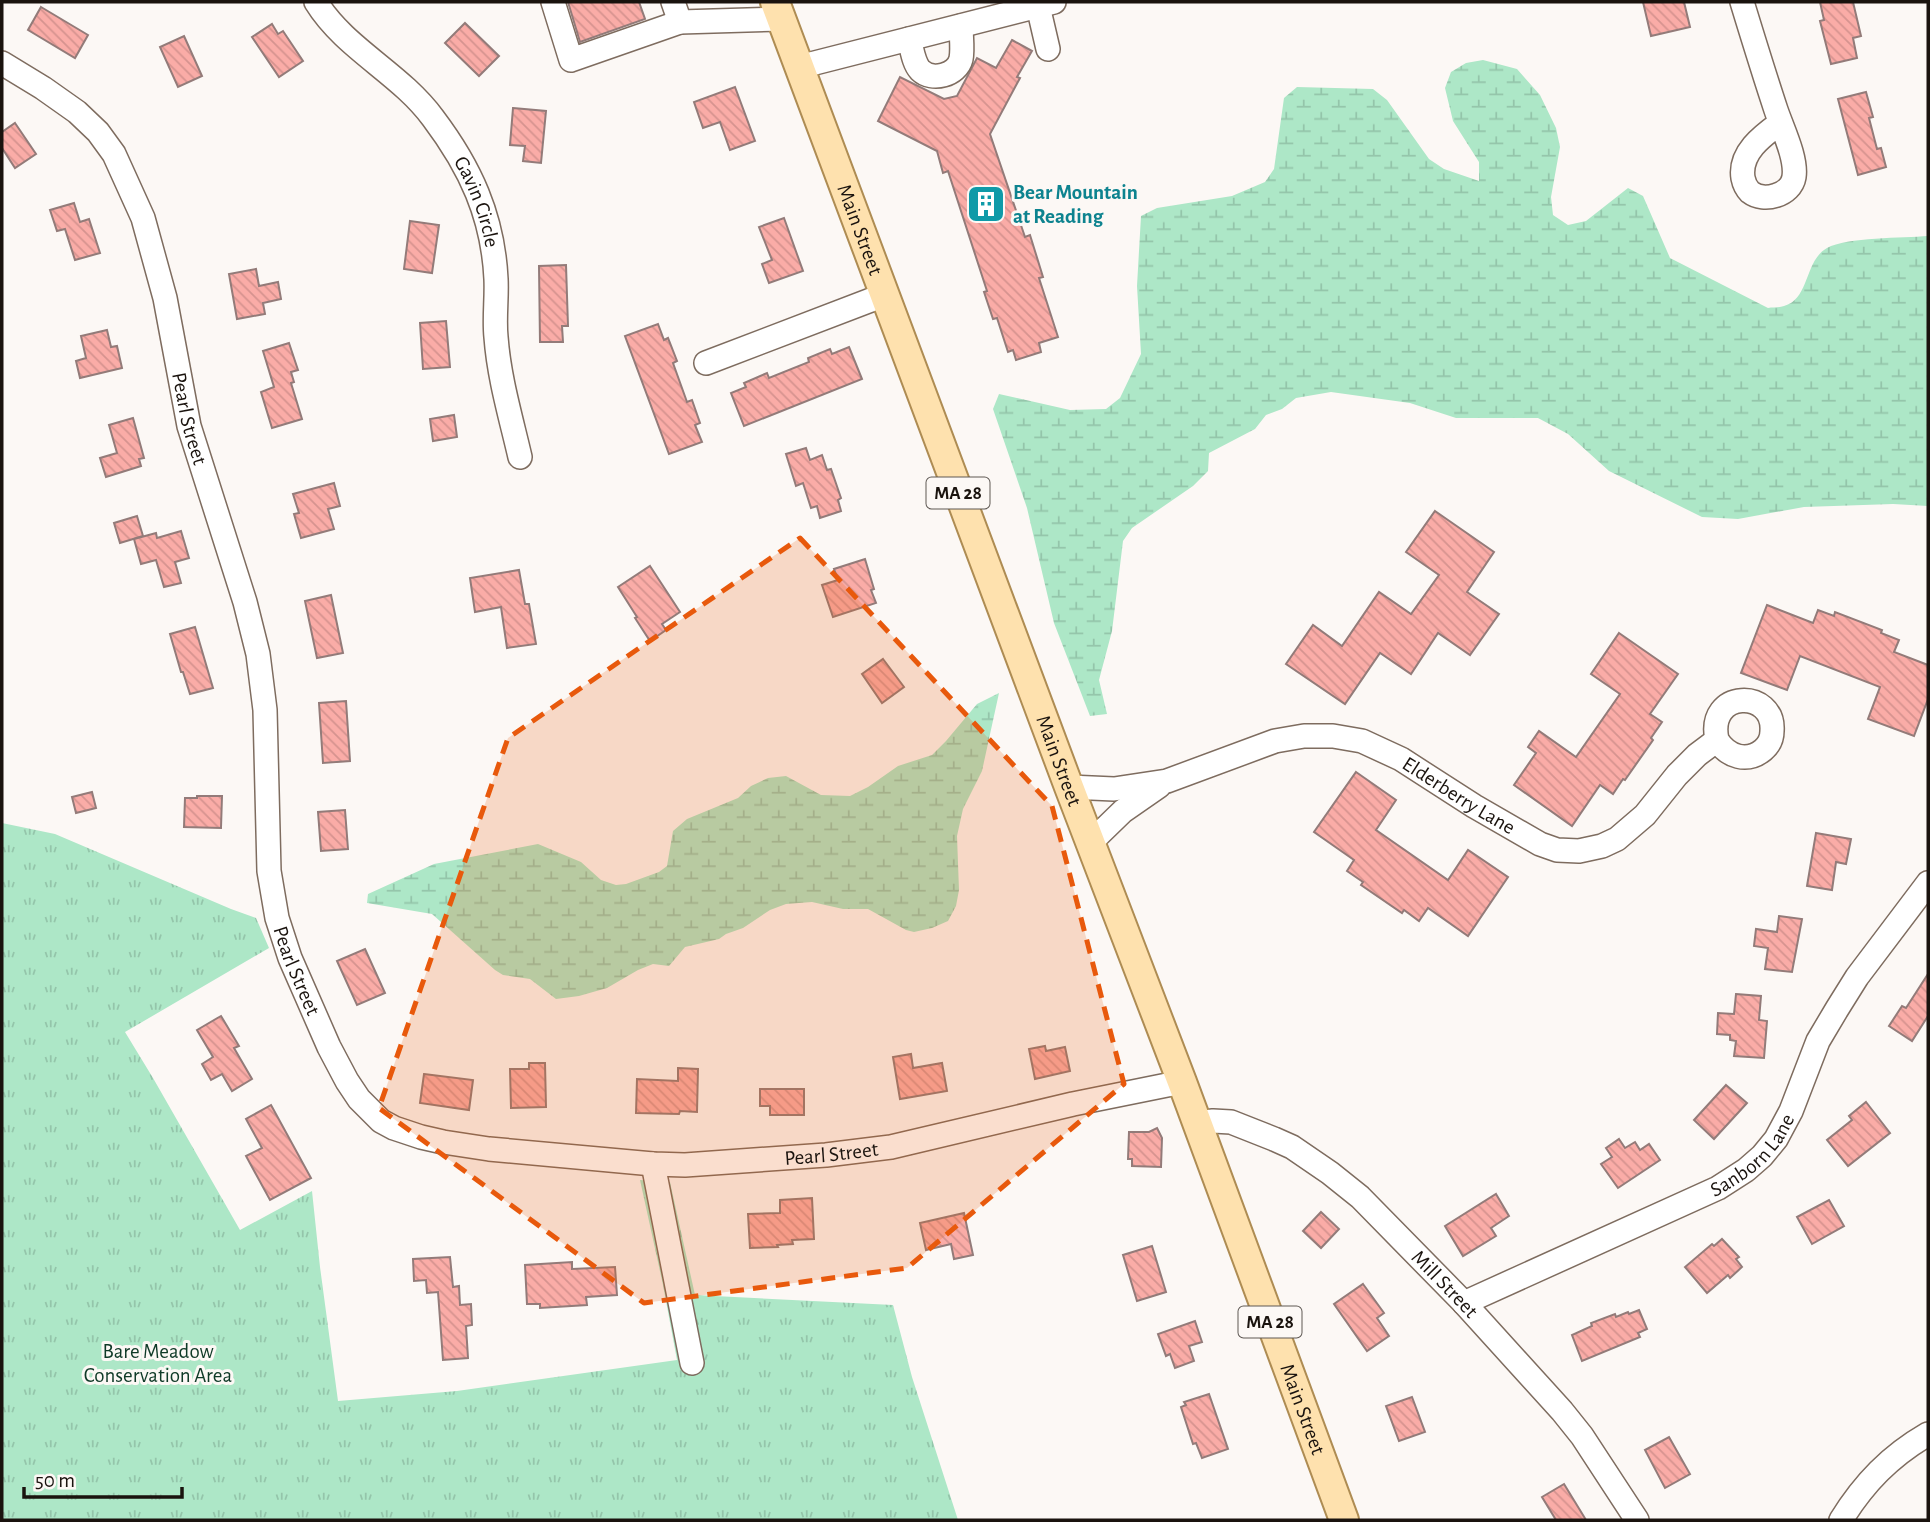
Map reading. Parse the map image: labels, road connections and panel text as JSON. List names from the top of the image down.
{
  "streets": {
    "main road": ["Main Street", "MA 28"],
    "street": [
      "Gavin Circle",
      "Pearl Street",
      "Elderberry Lane",
      "Sanborn Lane",
      "Mill Street"
    ]
  },
  "crossings": [
    ["Main Street", "Pearl Street"],
    ["Main Street", "Elderberry Lane"],
    ["Main Street", "Mill Street"],
    ["Sanborn Lane", "Mill Street"]
  ],
  "parks": ["Bare Meadow Conservation Area"],
  "places": {
    "building": ["Bear Mountain at Reading"]
  },
  "scale_bar": "50 m"
}
